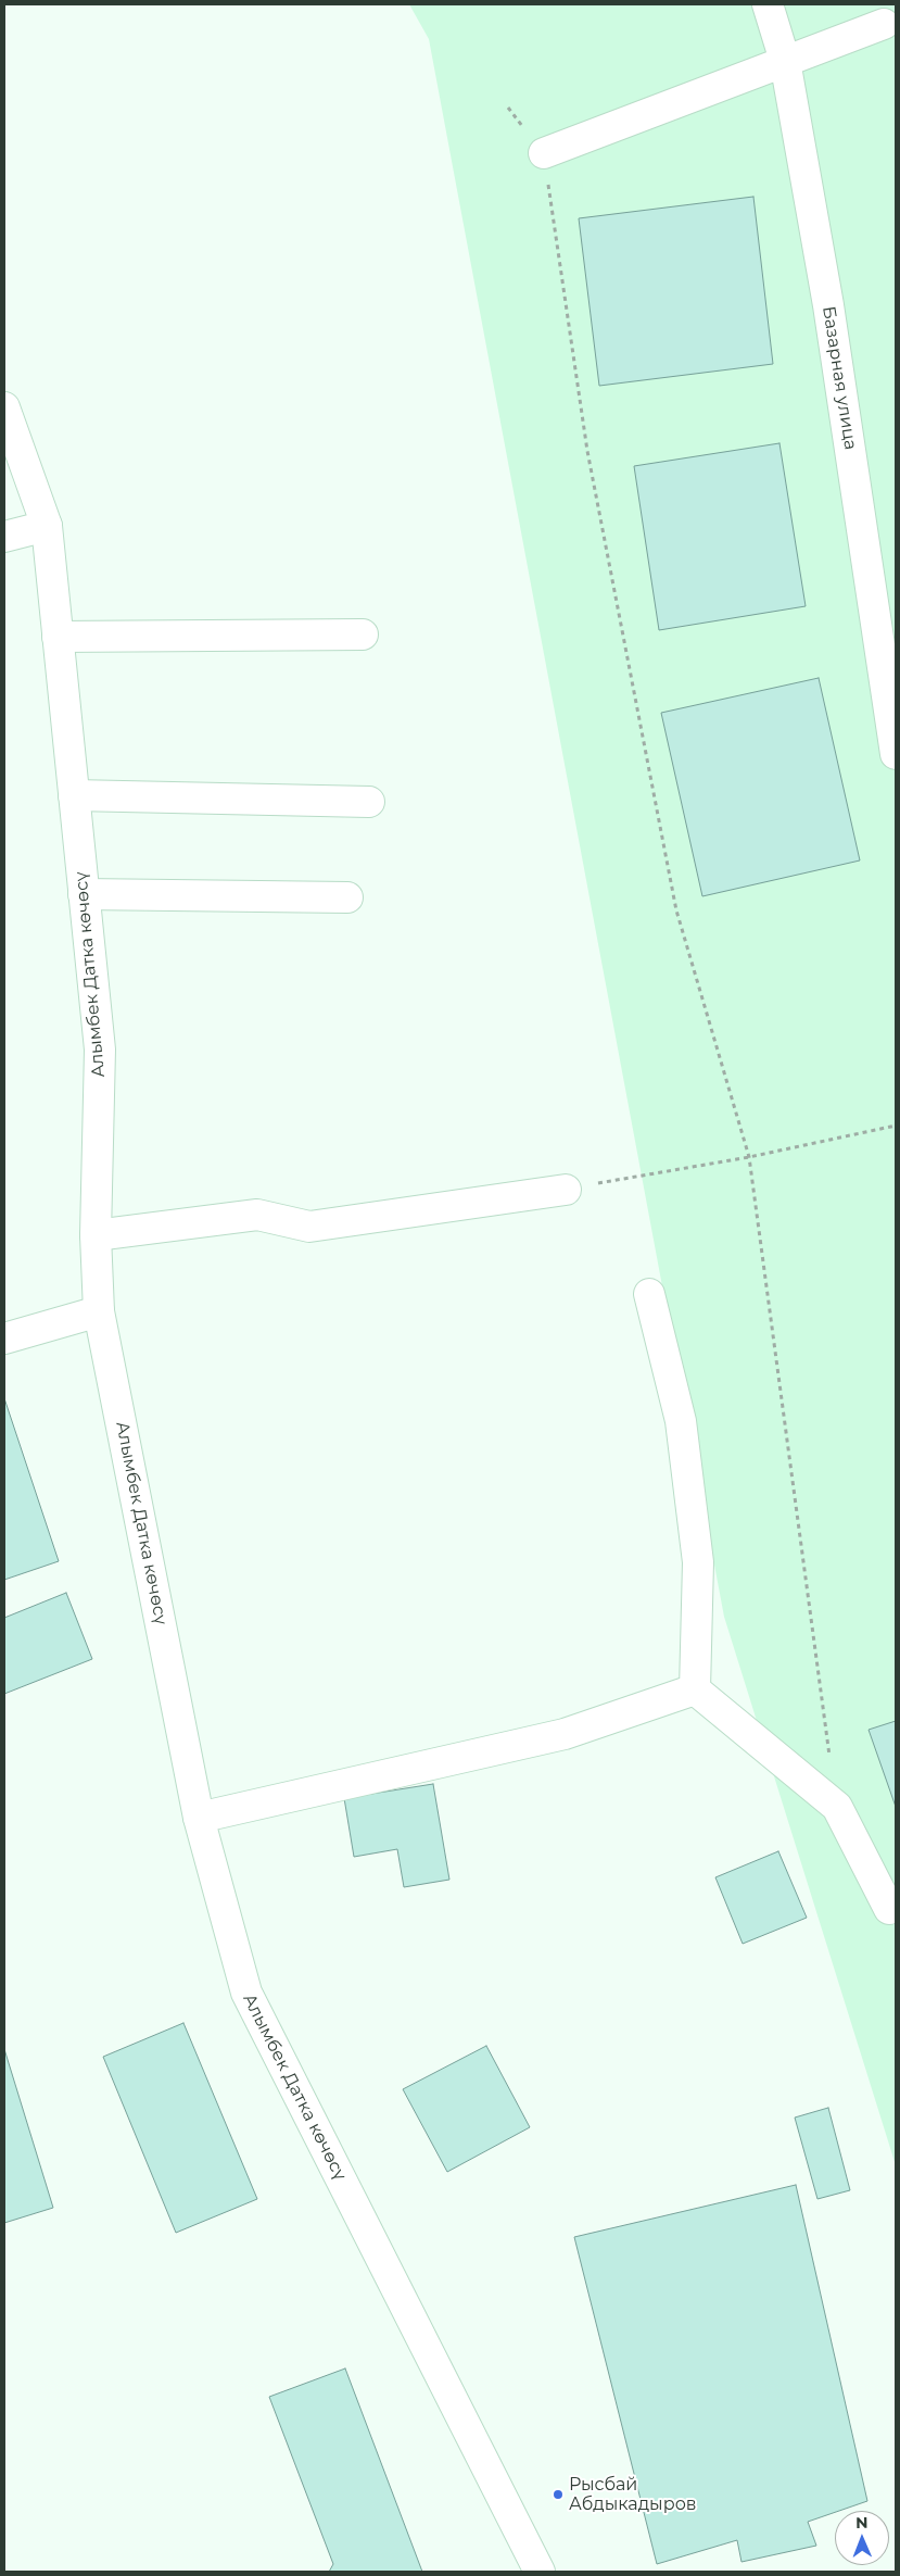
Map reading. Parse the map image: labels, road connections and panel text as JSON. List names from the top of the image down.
{
  "streets": {
    "street": ["Базарная улица", "Алымбек Датка көчөсү"]
  },
  "places": ["Рысбай Абдыкадыров"],
  "north": "top"
}
